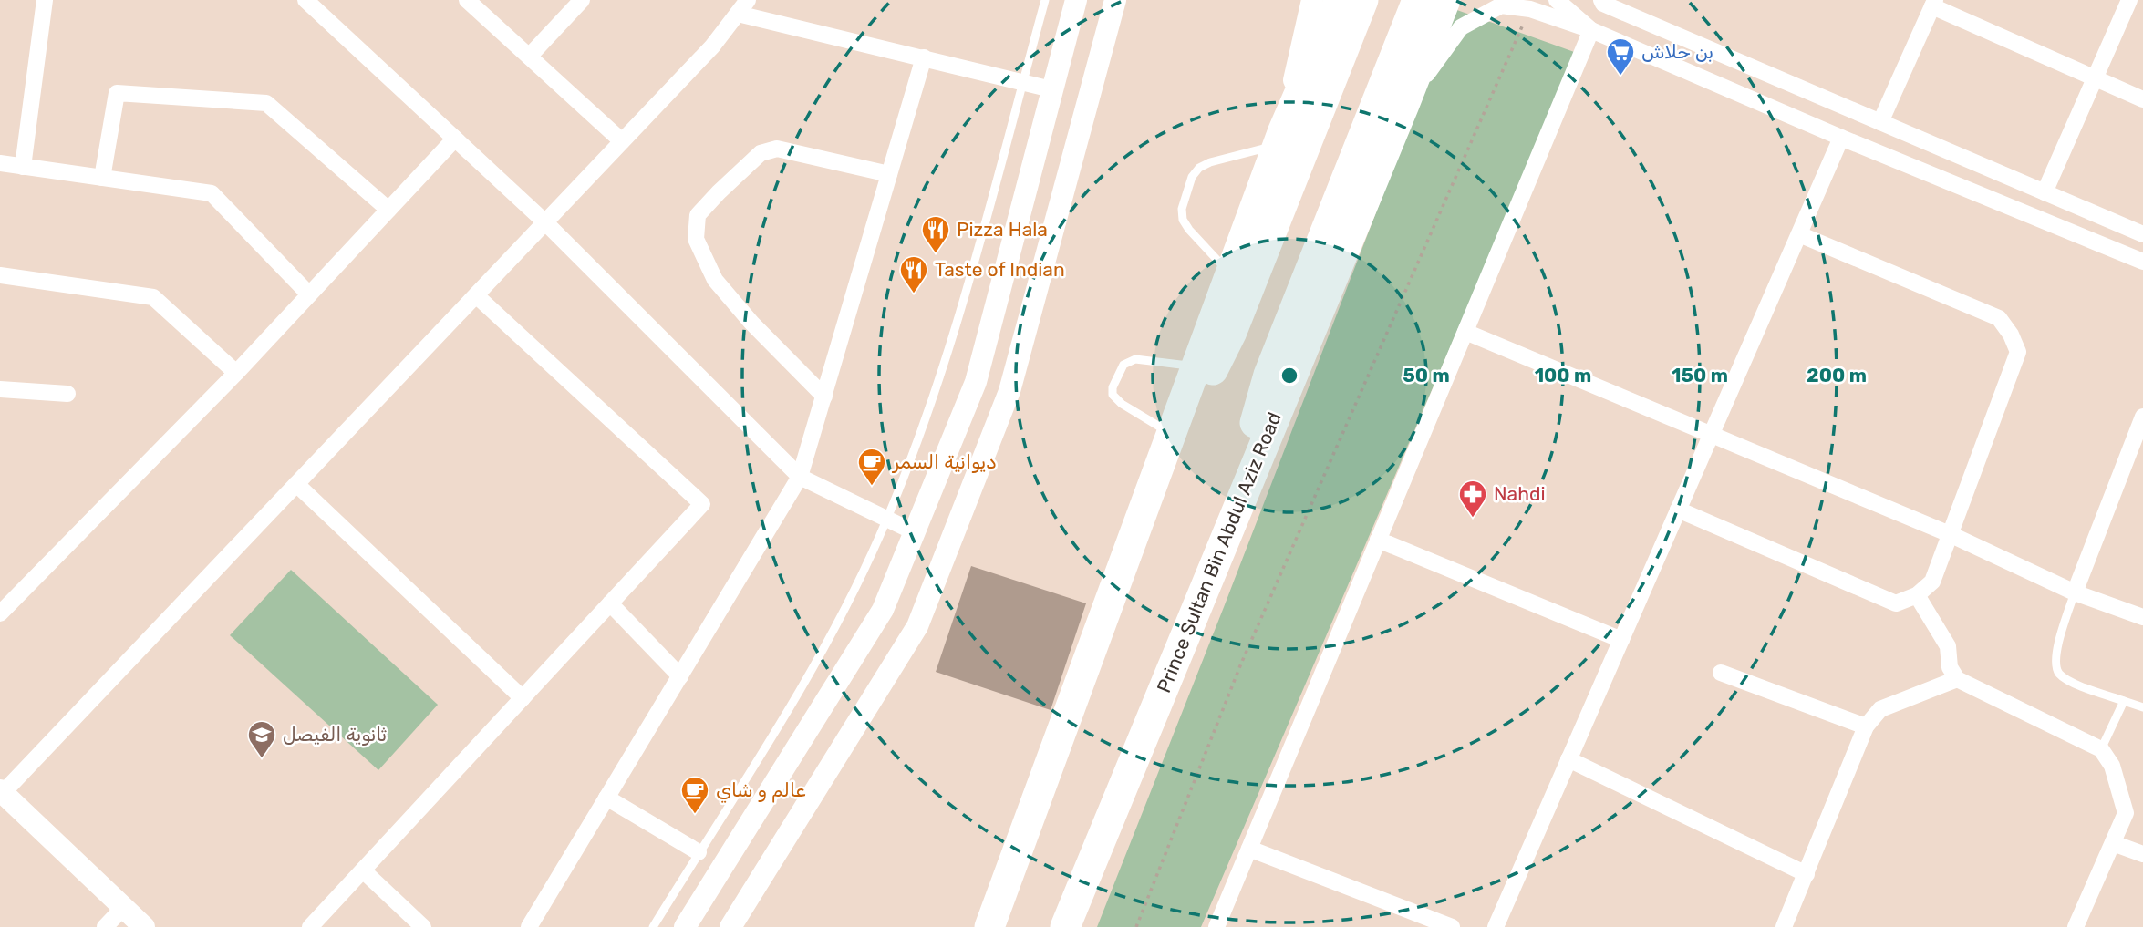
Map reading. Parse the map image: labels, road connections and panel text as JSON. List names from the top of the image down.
{
  "streets": {
    "highway": ["Prince Sultan Bin Abdul Aziz Road"]
  },
  "places": {
    "supermarket": ["بن حلاش"],
    "restaurant": ["Pizza Hala", "Taste of Indian"],
    "cafe": ["ديوانية السمر", "عالم و شاي"],
    "pharmacy": ["Nahdi"],
    "school or university": ["ثانوية الفيصل"]
  },
  "rings": [
    "50 m",
    "100 m",
    "150 m",
    "200 m"
  ]
}
